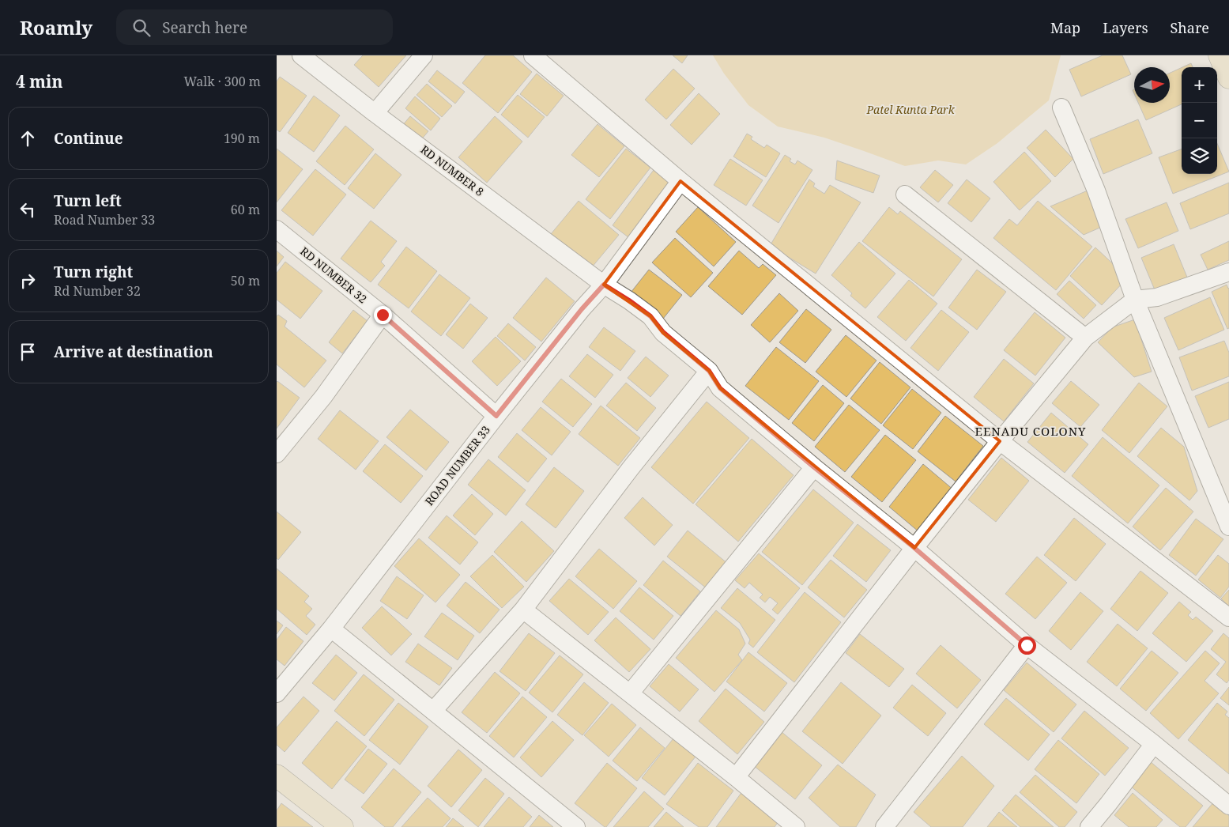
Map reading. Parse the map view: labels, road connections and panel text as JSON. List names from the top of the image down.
{
  "streets": {
    "street": ["RD NUMBER 8", "RD NUMBER 32", "ROAD NUMBER 33"]
  },
  "crossings": [
    ["RD NUMBER 8", "ROAD NUMBER 33"],
    ["RD NUMBER 32", "ROAD NUMBER 33"]
  ],
  "districts": ["EENADU COLONY"],
  "parks": ["Patel Kunta Park"],
  "north": "right",
  "page": {
    "header": "Roamly",
    "search": "Search here",
    "nav": ["Map", "Layers", "Share"],
    "heading": ["4 min", "Walk · 300 m"],
    "map_buttons": ["+", "−"],
    "list": [
      ["Continue", "190 m"],
      ["Turn left", "Road Number 33", "60 m"],
      ["Turn right", "Rd Number 32", "50 m"],
      "Arrive at destination"
    ]
  }
}
